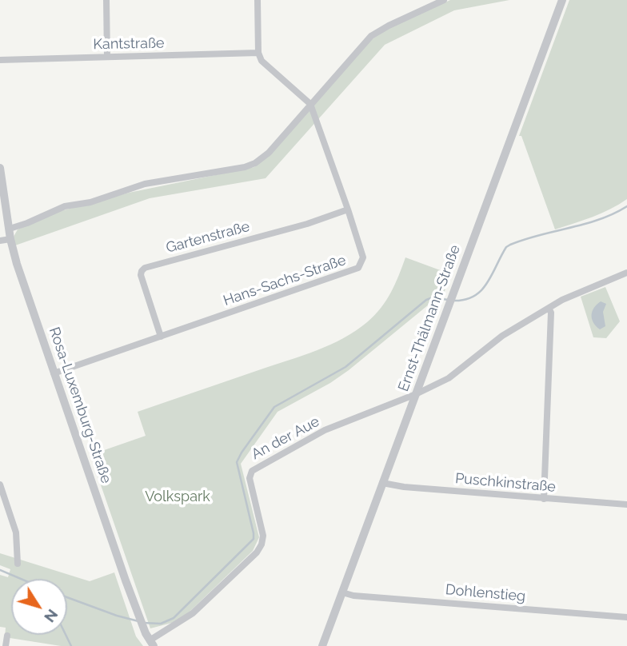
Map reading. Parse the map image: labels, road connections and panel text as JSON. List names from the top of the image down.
{
  "streets": {
    "street": [
      "Kantstraße",
      "Gartenstraße",
      "Hans-Sachs-Straße",
      "Ernst-Thälmann-Straße",
      "Rosa-Luxemburg-Straße",
      "An der Aue",
      "Puschkinstraße",
      "Dohlenstieg"
    ]
  },
  "crossings": [
    ["Gartenstraße", "Hans-Sachs-Straße"],
    ["Hans-Sachs-Straße", "Rosa-Luxemburg-Straße"],
    ["Ernst-Thälmann-Straße", "An der Aue"],
    ["Ernst-Thälmann-Straße", "Puschkinstraße"],
    ["Ernst-Thälmann-Straße", "Dohlenstieg"],
    ["Rosa-Luxemburg-Straße", "An der Aue"]
  ],
  "parks": ["Volkspark"],
  "north": "bottom right"
}
